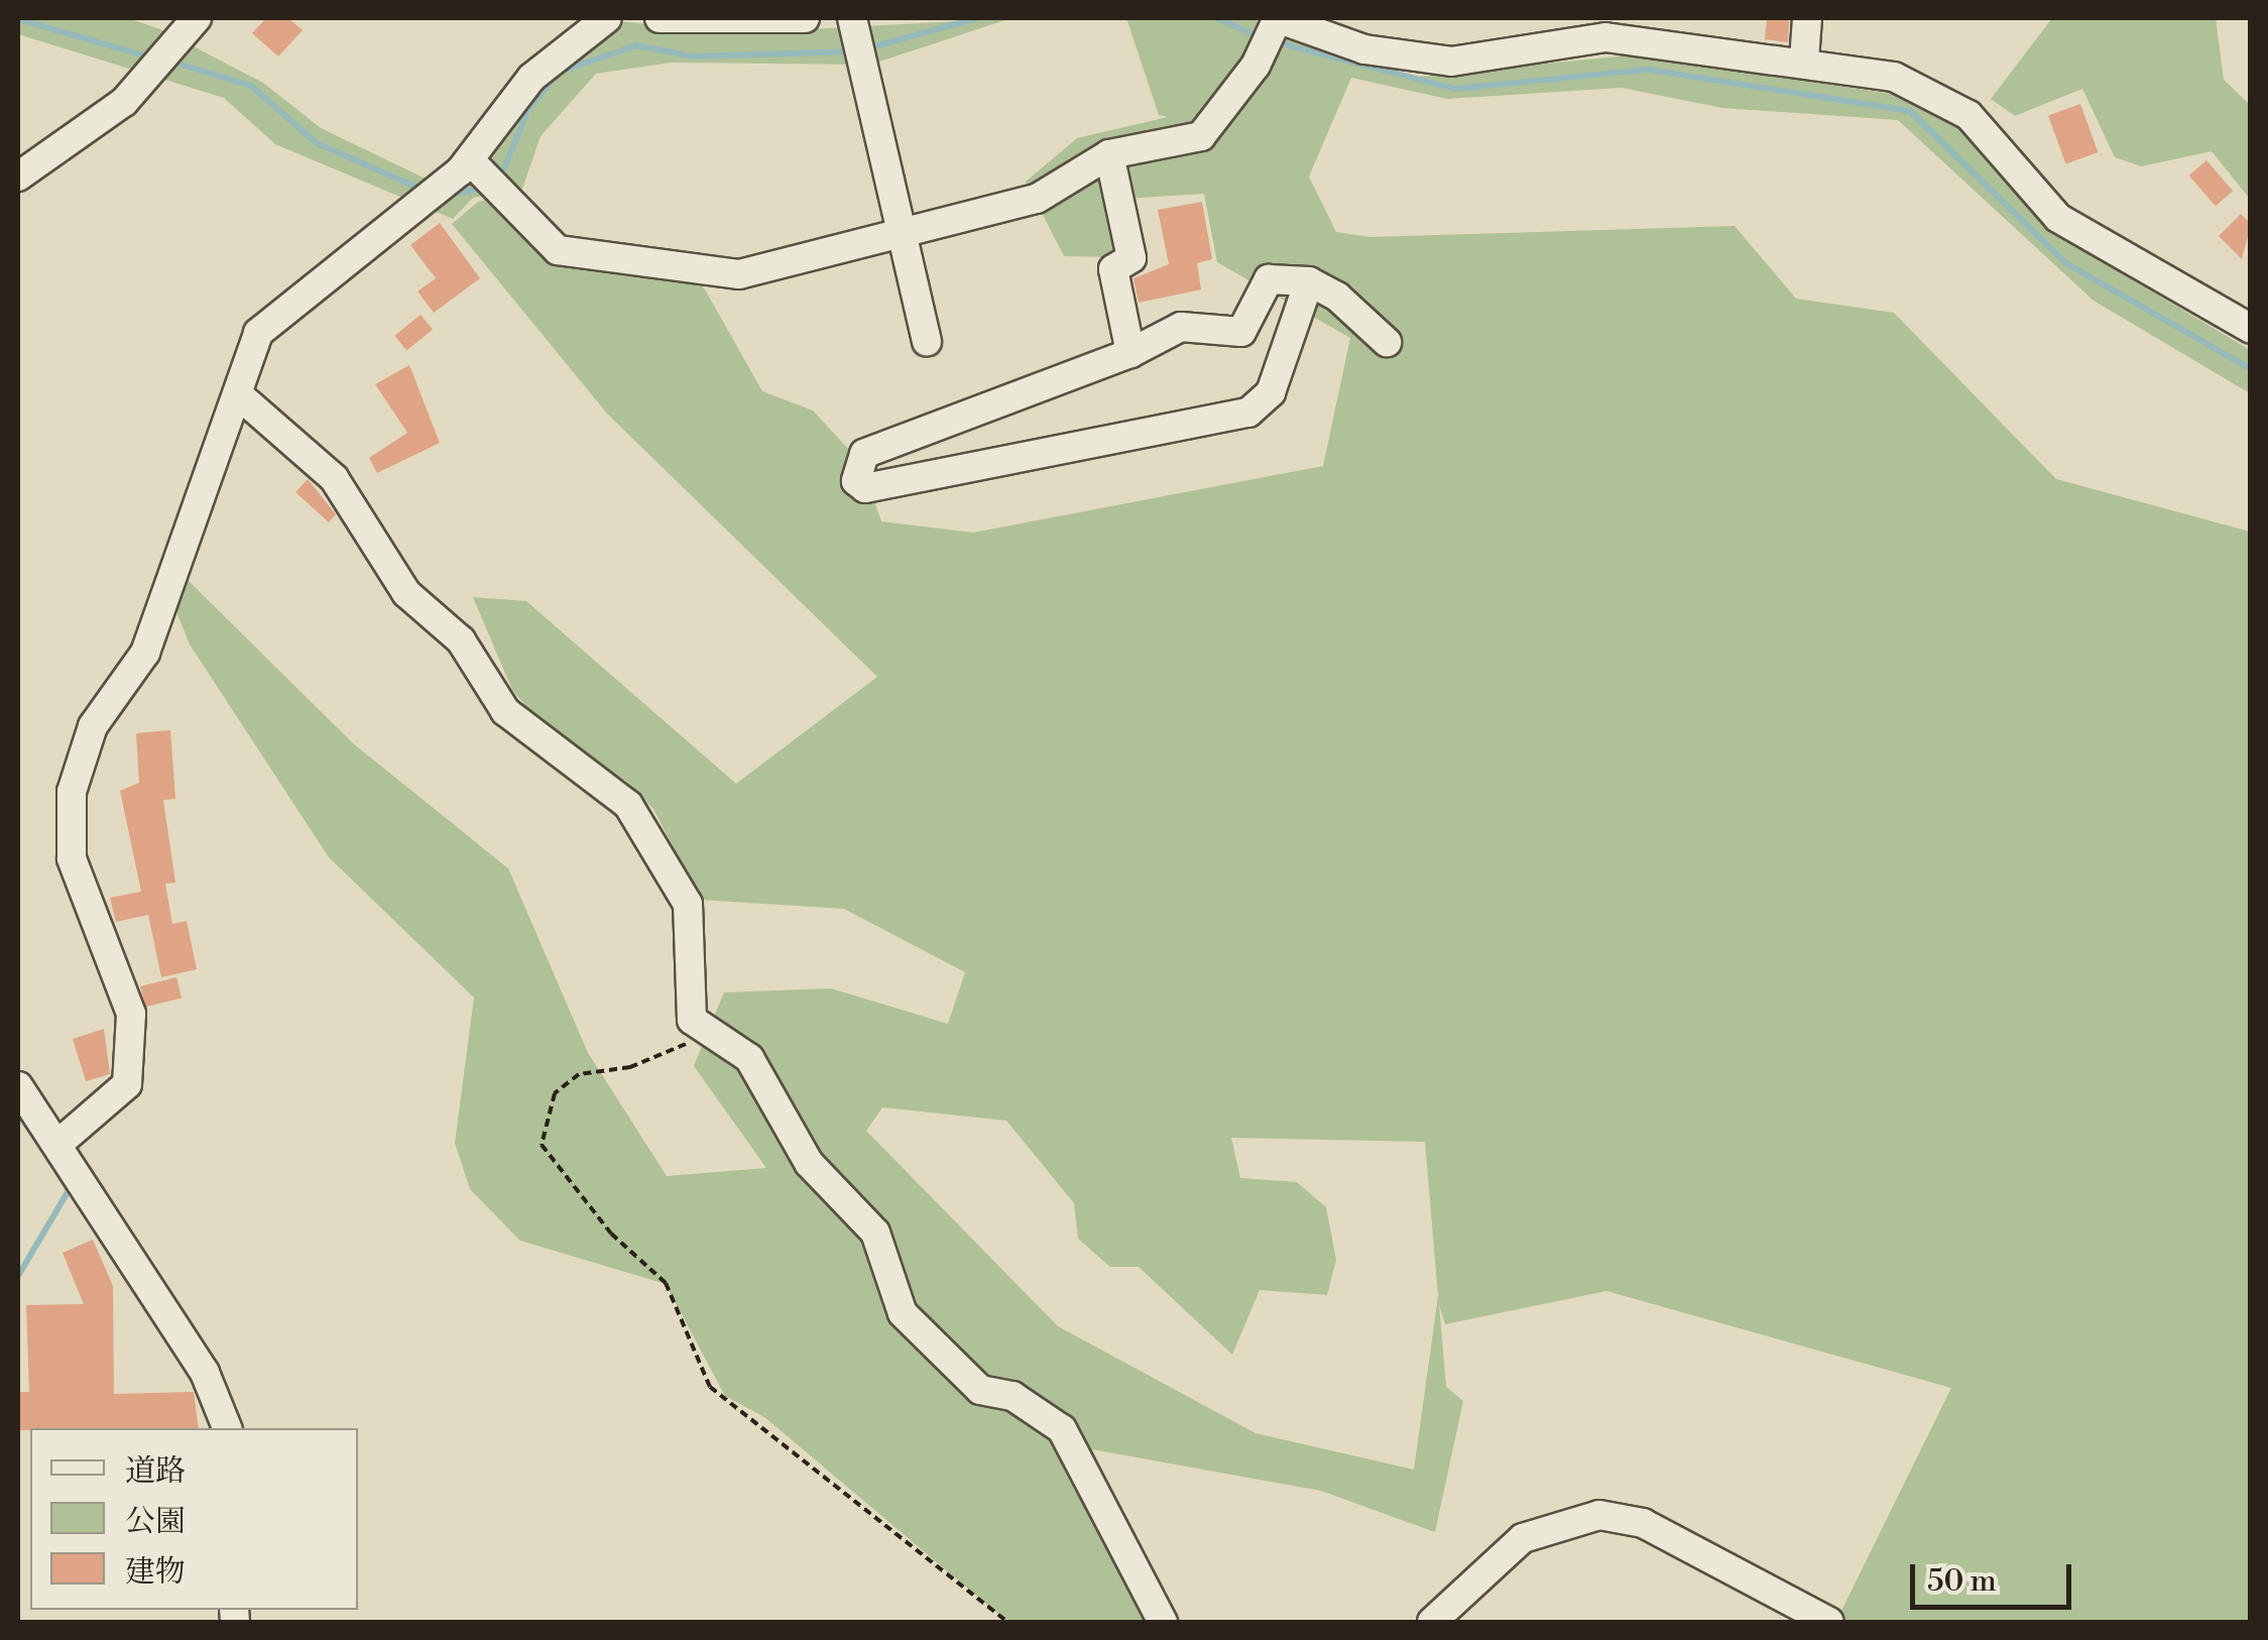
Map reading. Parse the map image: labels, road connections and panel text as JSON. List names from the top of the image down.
{
  "legend": ["道路", "公園", "建物"],
  "scale_bar": "50 m"
}
